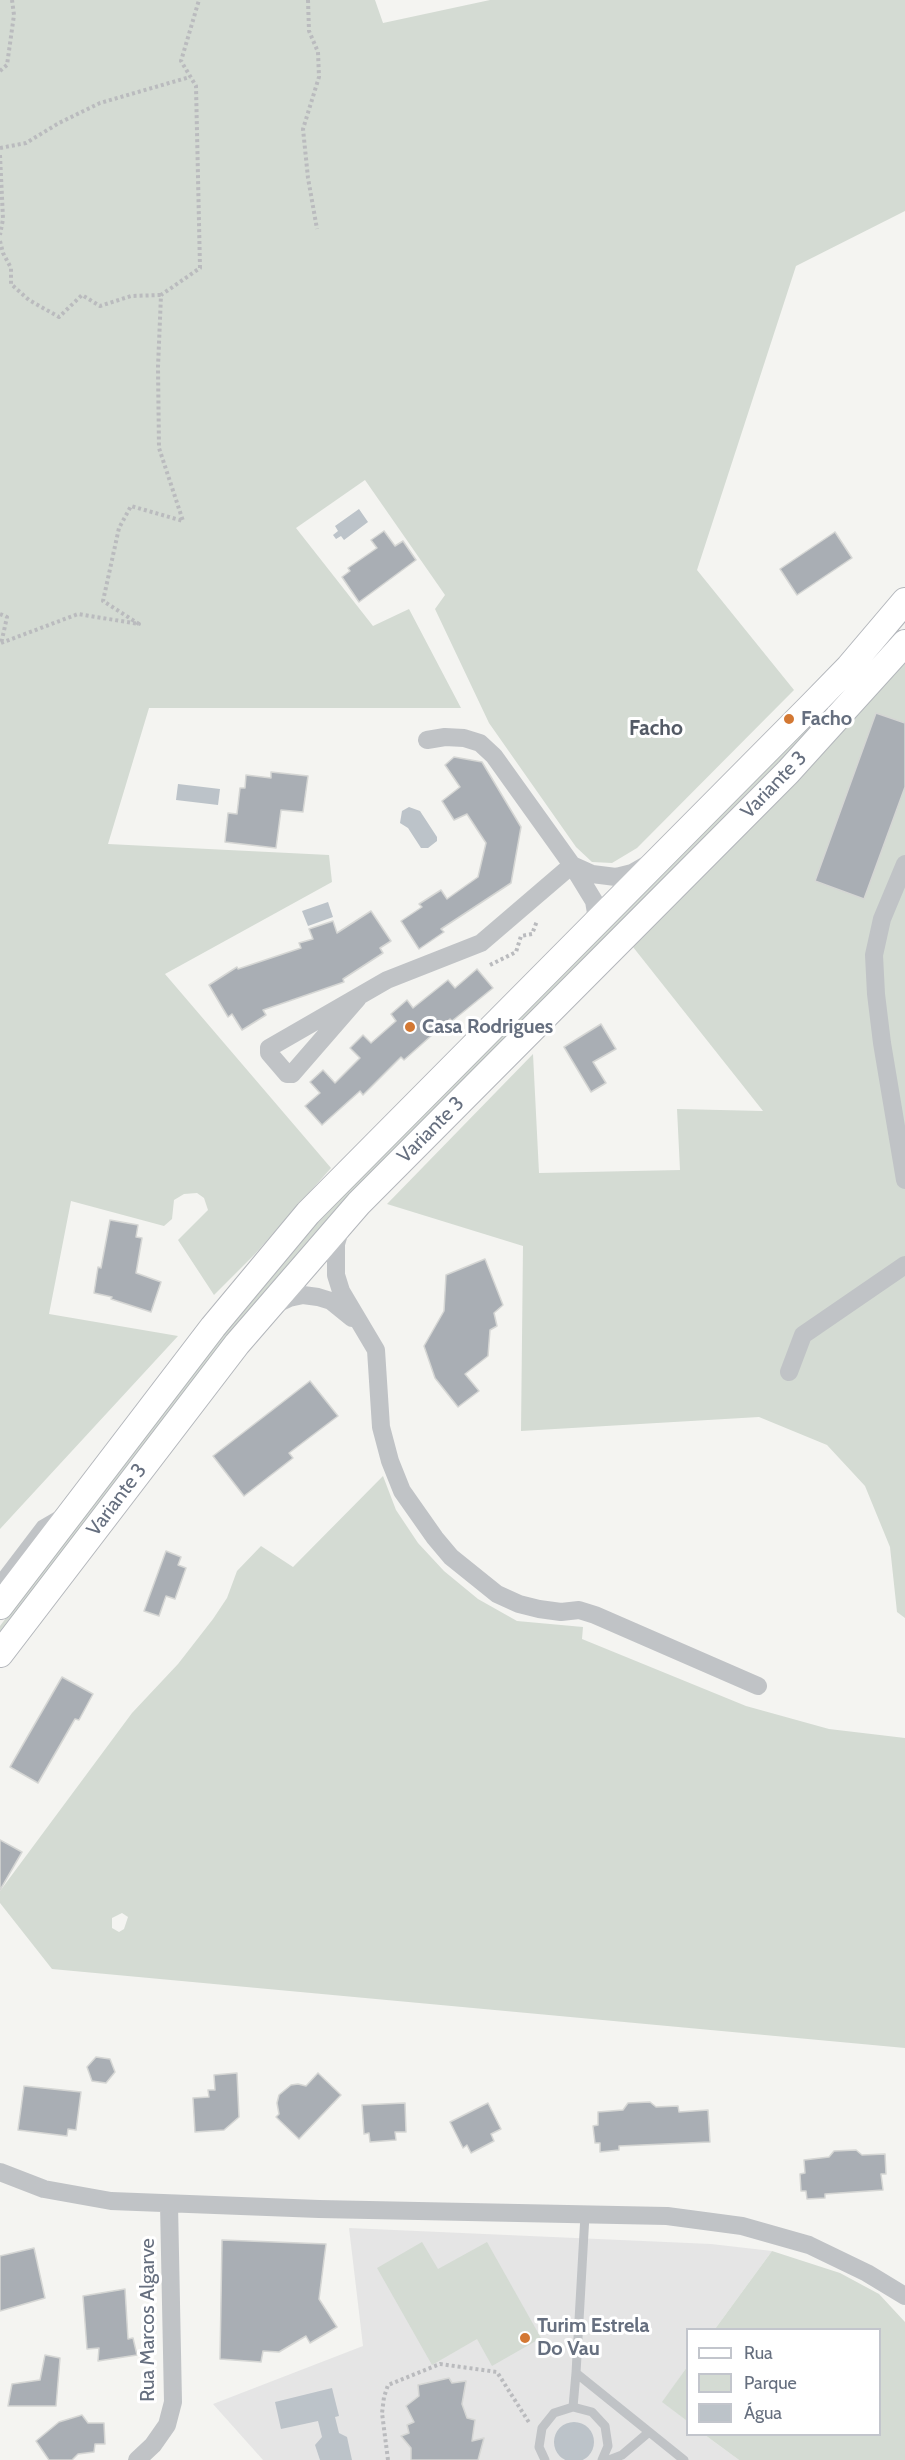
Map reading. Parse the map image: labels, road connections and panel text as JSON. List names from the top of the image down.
{
  "streets": {
    "main road": ["Variante 3"],
    "street": ["Rua Marcos Algarve"]
  },
  "districts": ["Facho"],
  "places": ["Facho", "Casa Rodrigues", "Turim Estrela Do Vau"],
  "legend": ["Rua", "Parque", "Água"]
}
